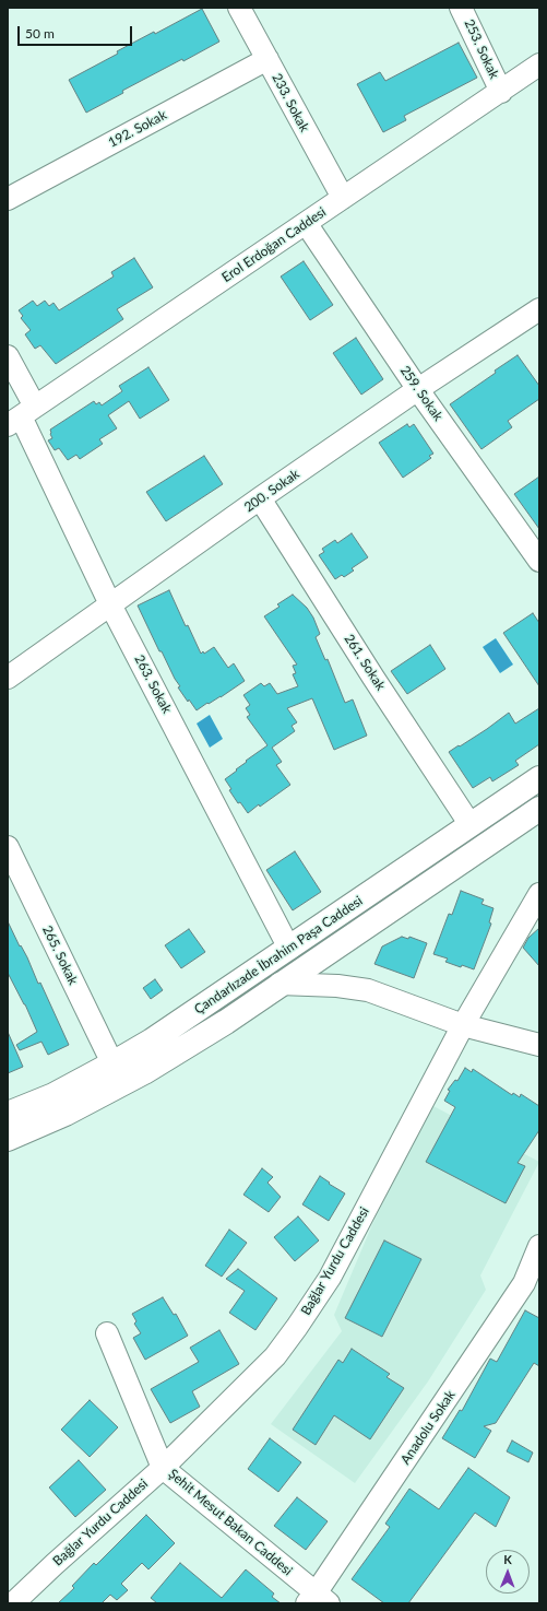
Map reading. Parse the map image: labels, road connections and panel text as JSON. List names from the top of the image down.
{
  "streets": {
    "main road": ["Çandarlızade İbrahim Paşa Caddesi"],
    "street": [
      "253. Sokak",
      "233. Sokak",
      "192. Sokak",
      "Erol Erdoğan Caddesi",
      "259. Sokak",
      "200. Sokak",
      "261. Sokak",
      "263. Sokak",
      "265. Sokak",
      "Bağlar Yurdu Caddesi",
      "Anadolu Sokak",
      "Şehit Mesut Bakan Caddesi"
    ]
  },
  "crossings": [
    ["253. Sokak", "Erol Erdoğan Caddesi"],
    ["233. Sokak", "192. Sokak"],
    ["233. Sokak", "Erol Erdoğan Caddesi"],
    ["Erol Erdoğan Caddesi", "259. Sokak"],
    ["Erol Erdoğan Caddesi", "263. Sokak"],
    ["259. Sokak", "200. Sokak"],
    ["200. Sokak", "261. Sokak"],
    ["200. Sokak", "263. Sokak"],
    ["261. Sokak", "Çandarlızade İbrahim Paşa Caddesi"],
    ["263. Sokak", "Çandarlızade İbrahim Paşa Caddesi"],
    ["265. Sokak", "Çandarlızade İbrahim Paşa Caddesi"],
    ["Bağlar Yurdu Caddesi", "Şehit Mesut Bakan Caddesi"],
    ["Anadolu Sokak", "Şehit Mesut Bakan Caddesi"]
  ],
  "scale_bar": "50 m",
  "north": "top"
}
